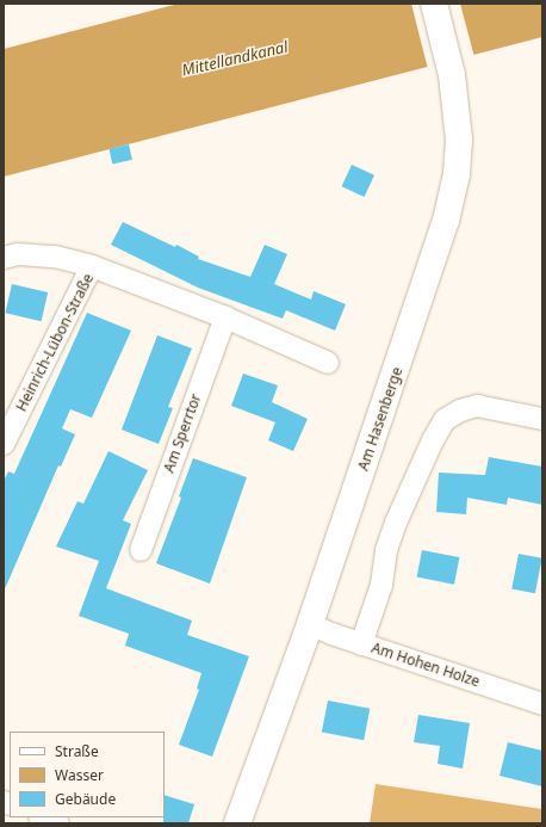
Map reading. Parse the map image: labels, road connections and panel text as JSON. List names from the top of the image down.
{
  "streets": {
    "street": [
      "Heinrich-Lübon-Straße",
      "Am Hasenberge",
      "Am Sperrtor",
      "Am Hohen Holze"
    ]
  },
  "crossings": [
    ["Am Hasenberge", "Am Hohen Holze"]
  ],
  "water": ["Mittellandkanal"],
  "legend": ["Straße", "Wasser", "Gebäude"]
}
